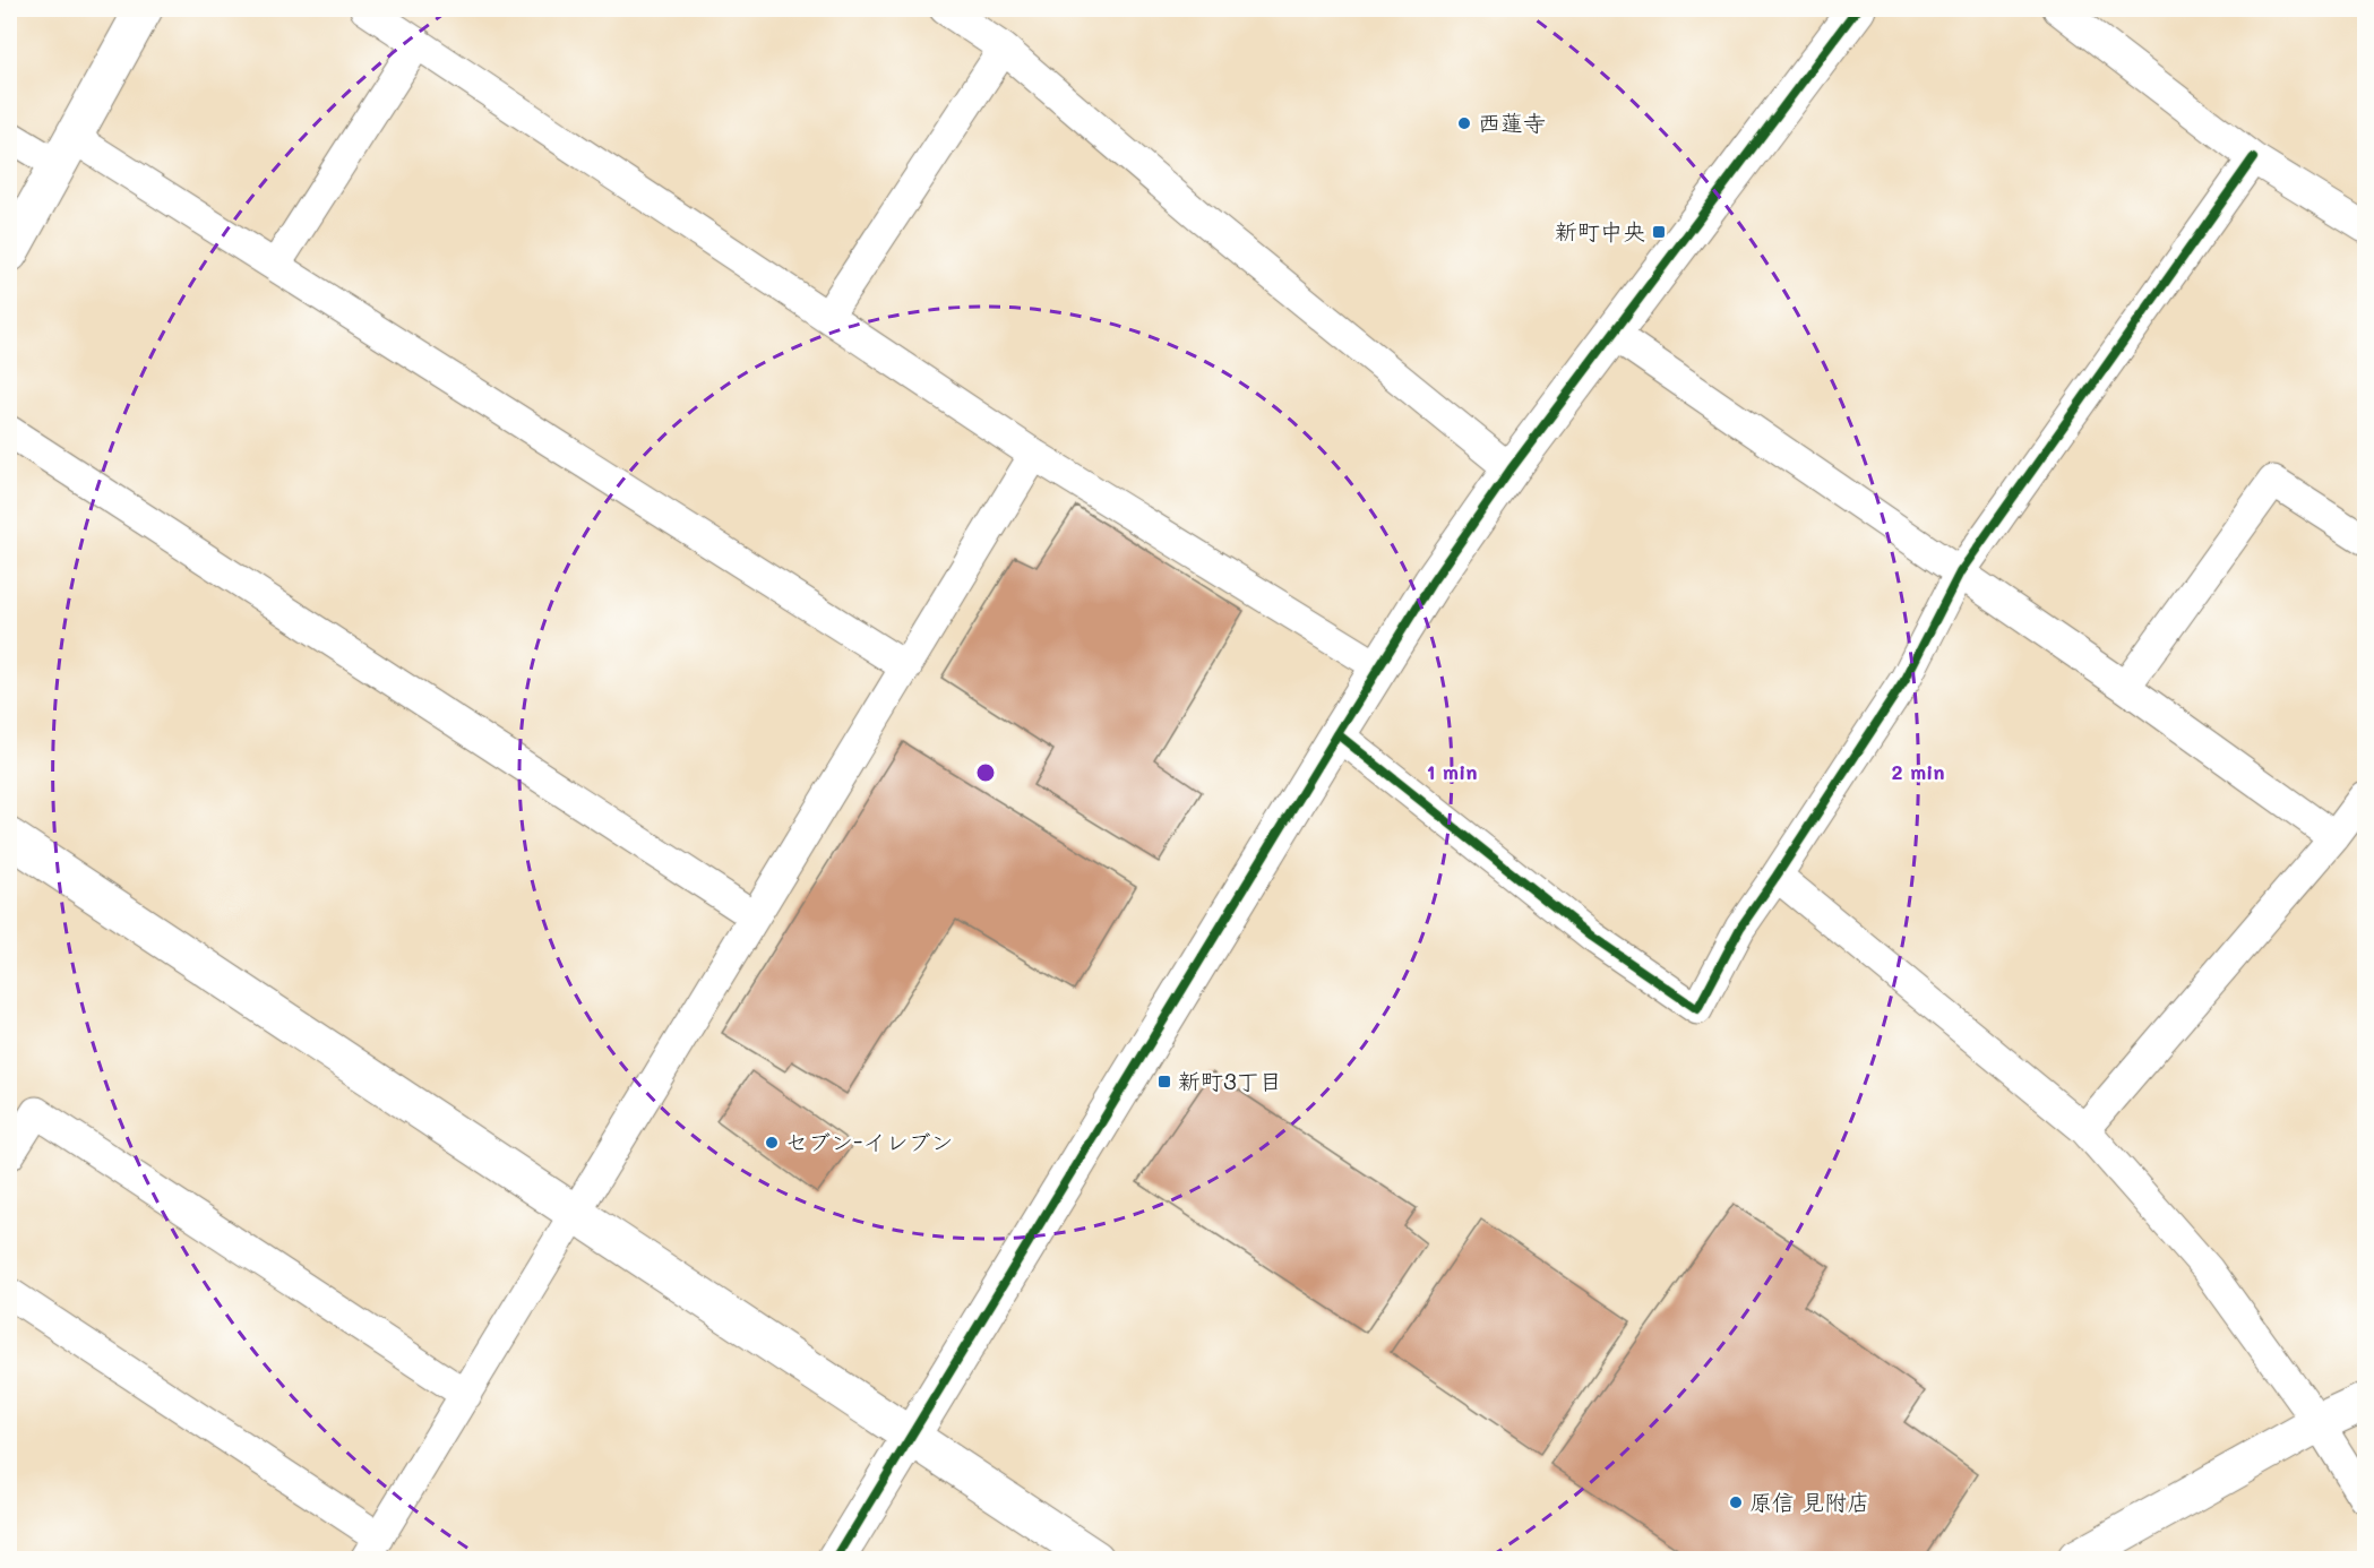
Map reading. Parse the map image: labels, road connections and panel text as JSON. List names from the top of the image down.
{
  "places": {
    "other": ["西蓮寺", "セブン-イレブン", "原信 見附店"],
    "transit": ["新町中央", "新町3丁目"]
  },
  "rings": ["1 min", "2 min"]
}
